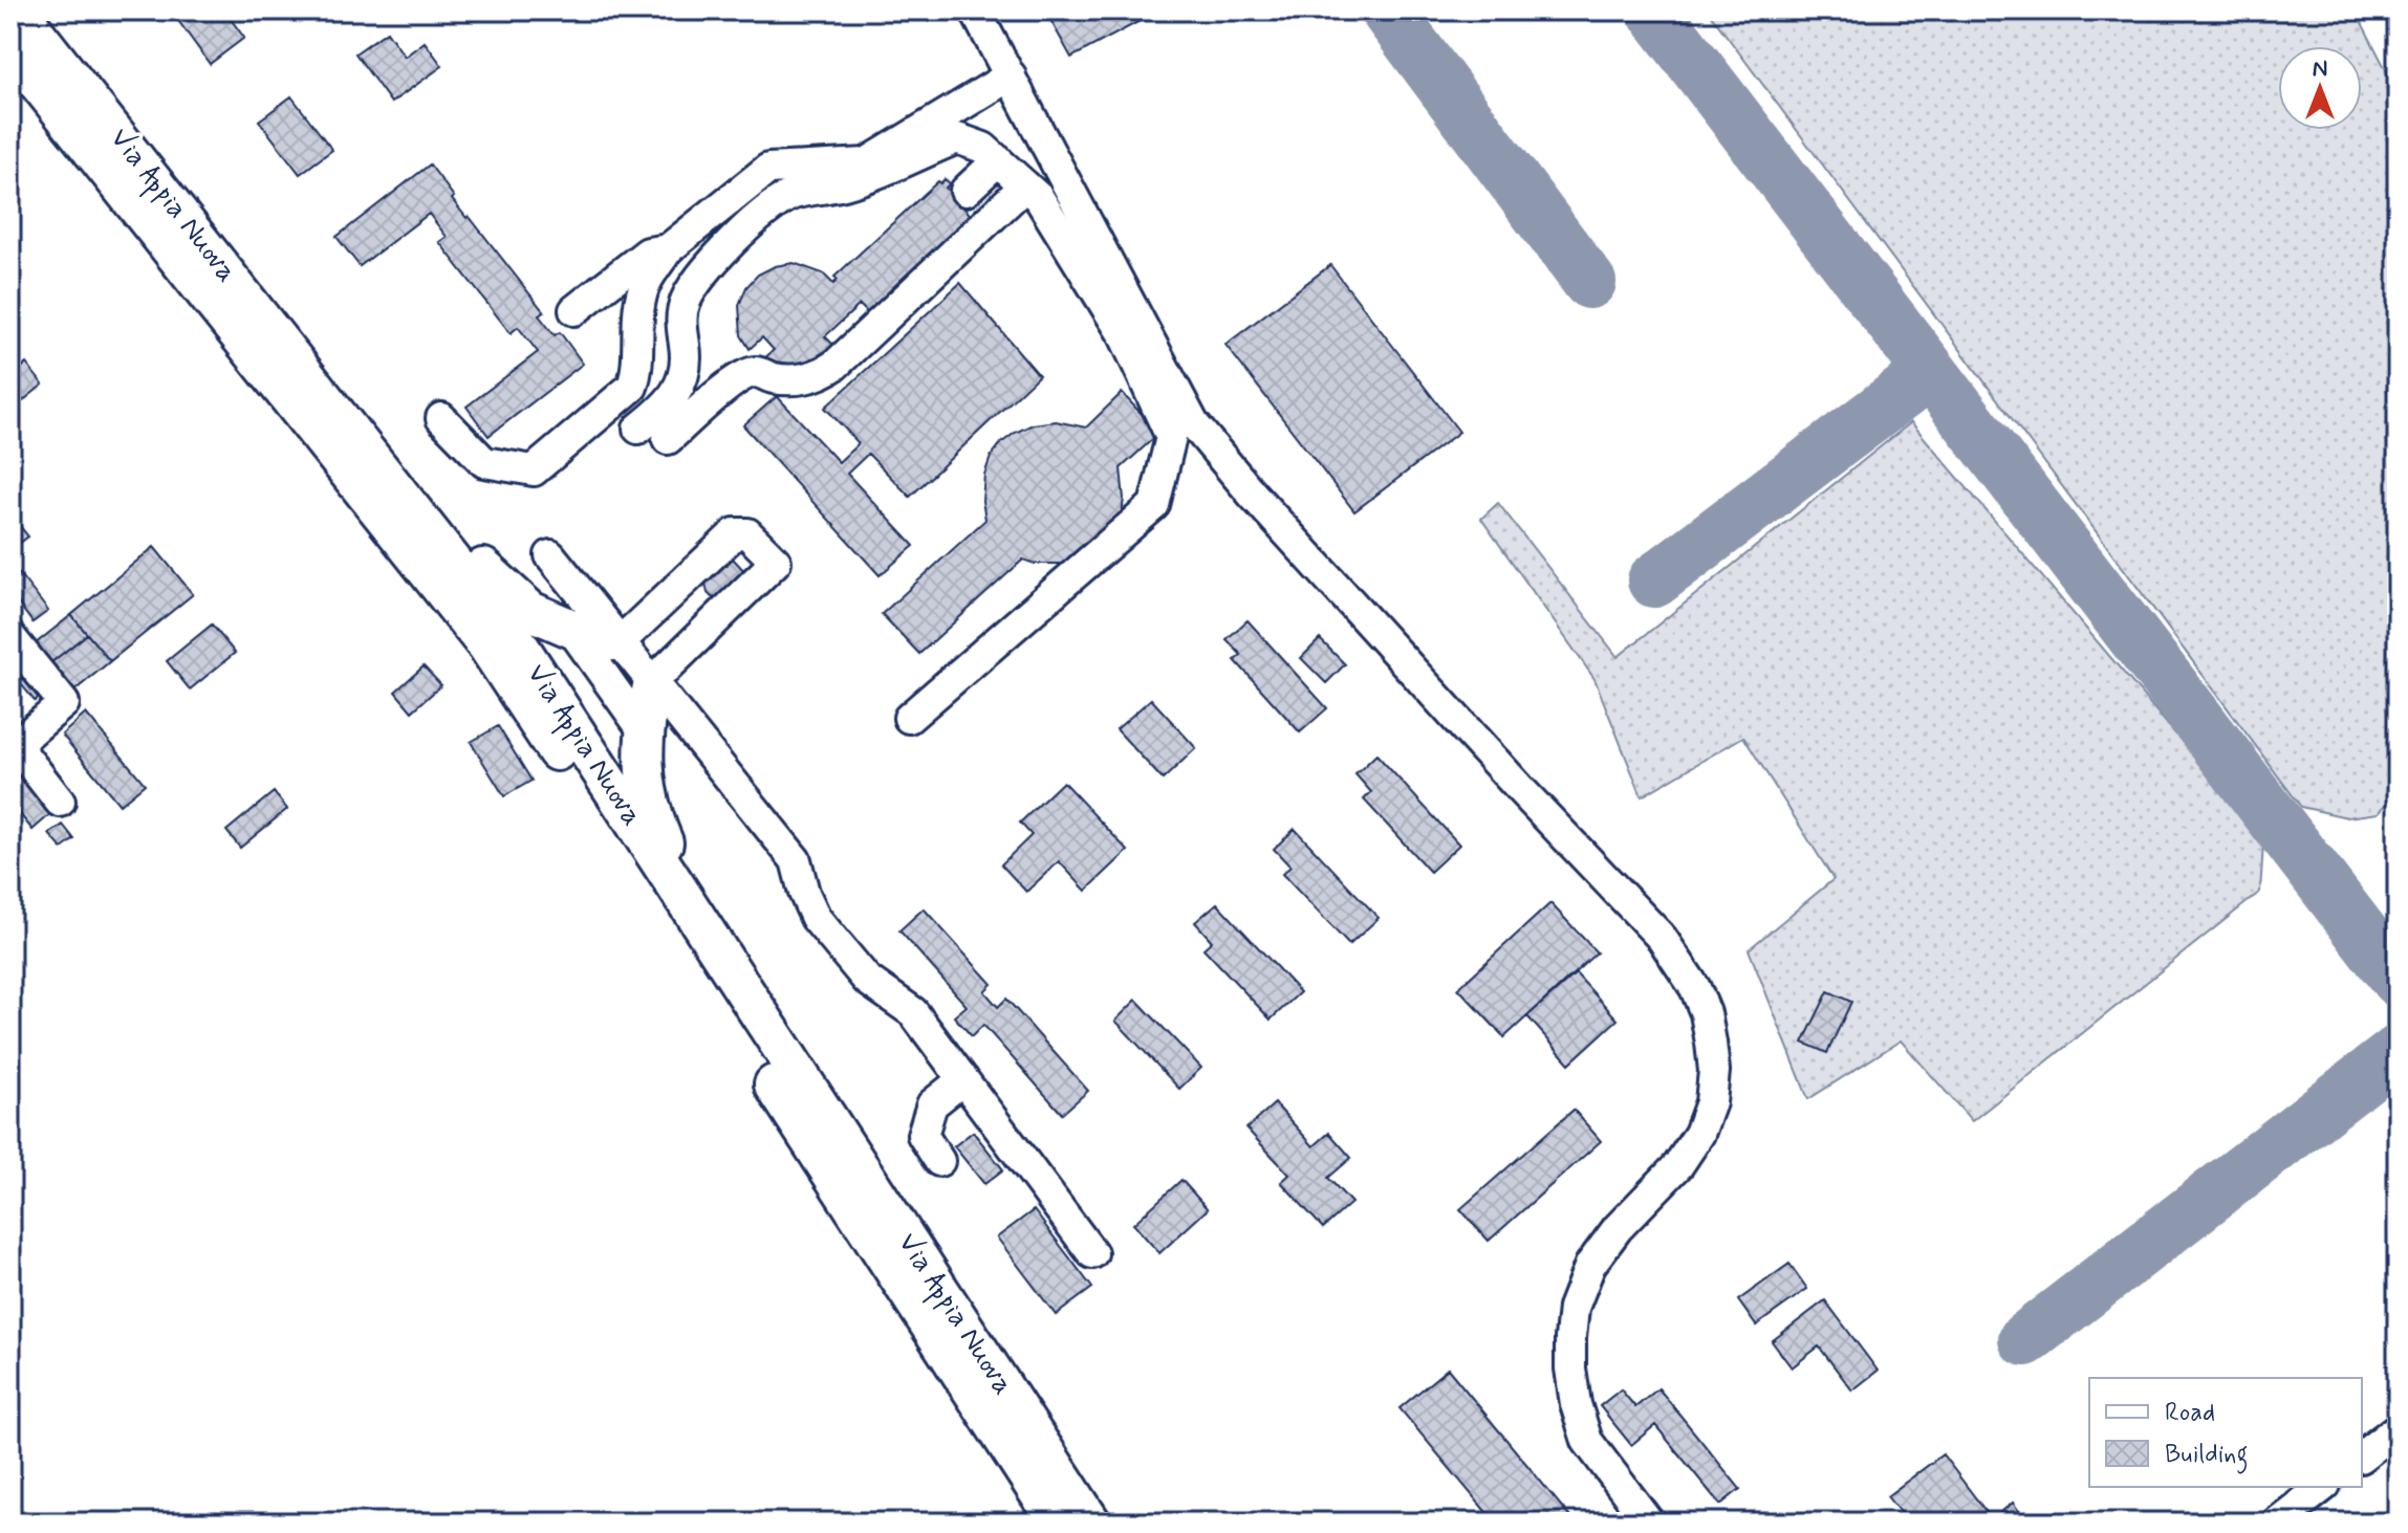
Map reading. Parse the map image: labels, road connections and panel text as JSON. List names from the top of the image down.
{
  "streets": {
    "main road": ["Via Appia Nuova"]
  },
  "legend": ["Road", "Building"],
  "north": "top"
}
